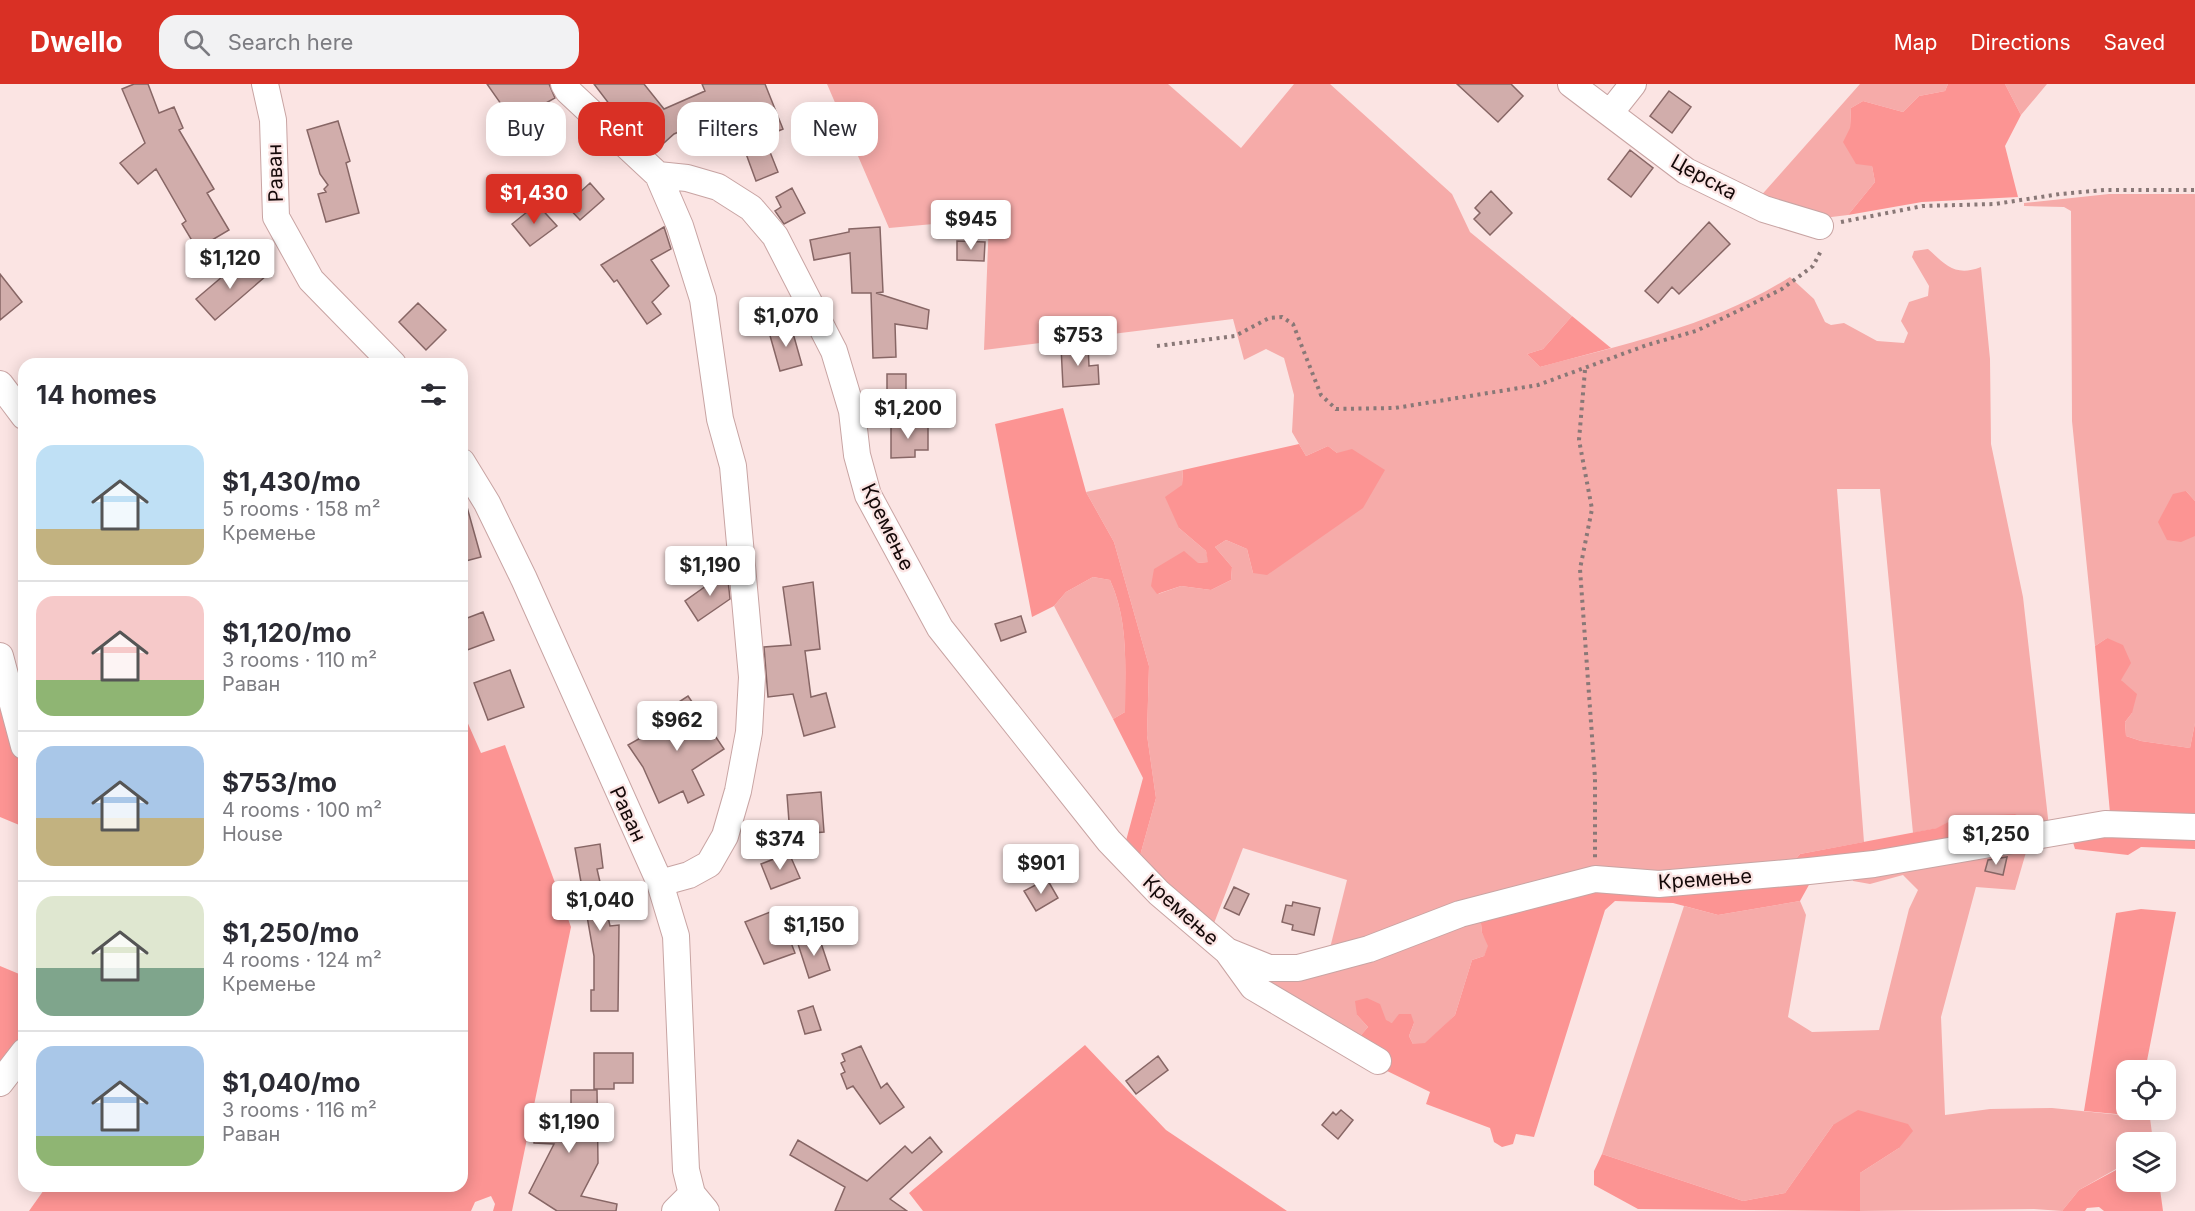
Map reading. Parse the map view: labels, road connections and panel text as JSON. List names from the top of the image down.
{
  "streets": {
    "street": ["Раван", "Церска", "Кремење"]
  },
  "page": {
    "header": "Dwello",
    "search": "Search here",
    "nav": ["Map", "Directions", "Saved"],
    "chip": [
      "Buy",
      "Rent",
      "Filters",
      "New"
    ],
    "price": [
      "$1,430",
      "$945",
      "$1,120",
      "$1,070",
      "$753",
      "$1,200",
      "$1,190",
      "$962",
      "$1,250",
      "$374",
      "$901",
      "$1,040",
      "$1,150",
      "$1,190"
    ],
    "heading": "14 homes",
    "list": [
      {
        "name": "$1,430/mo",
        "note": "5 rooms · 158 m² · Кремење"
      },
      {
        "name": "$1,120/mo",
        "note": "3 rooms · 110 m² · Раван"
      },
      {
        "name": "$753/mo",
        "note": "4 rooms · 100 m² · House"
      },
      {
        "name": "$1,250/mo",
        "note": "4 rooms · 124 m² · Кремење"
      },
      {
        "name": "$1,040/mo",
        "note": "3 rooms · 116 m² · Раван"
      }
    ]
  }
}
